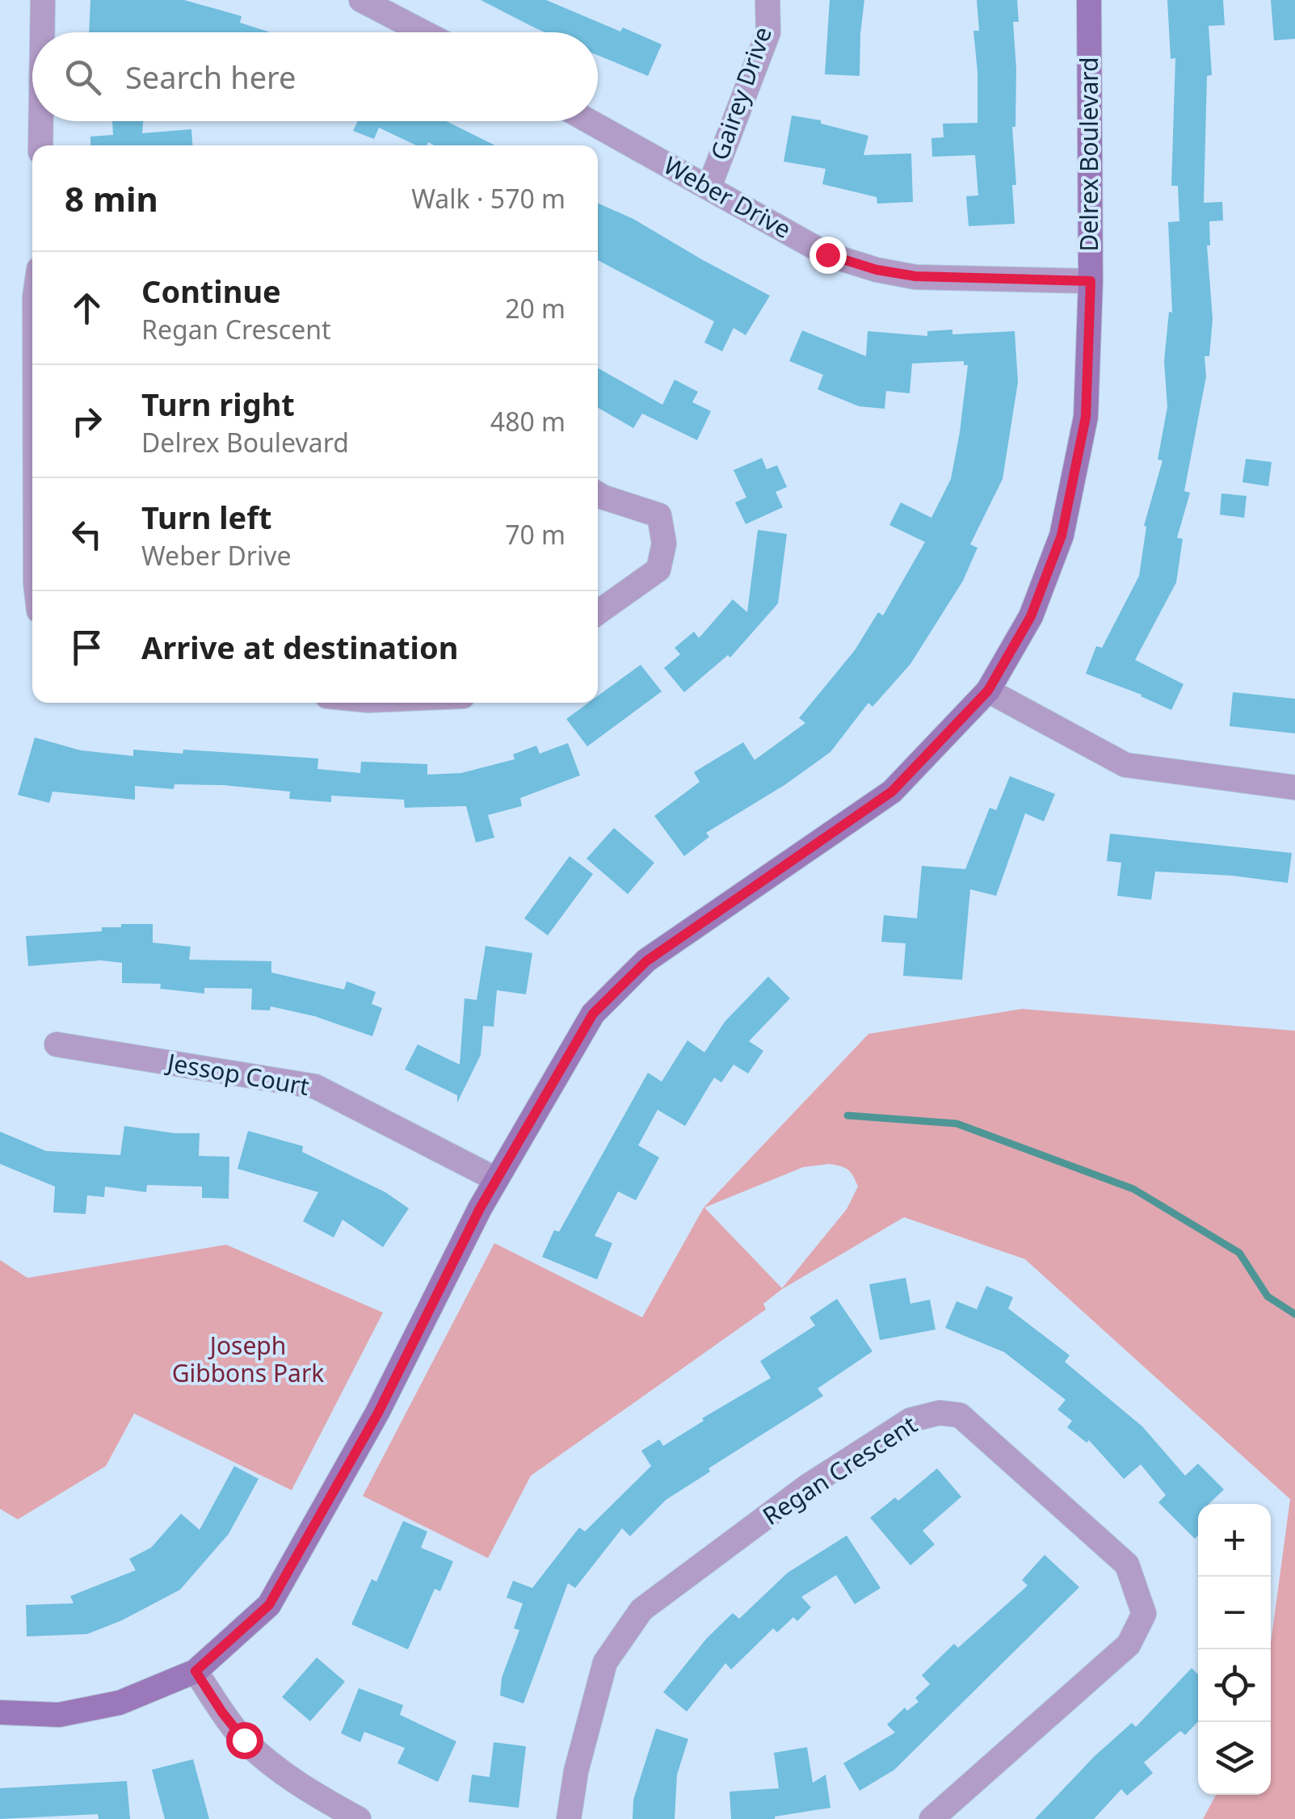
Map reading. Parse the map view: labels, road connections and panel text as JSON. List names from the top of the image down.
{
  "streets": {
    "street": [
      "Gairey Drive",
      "Delrex Boulevard",
      "Weber Drive",
      "Jessop Court",
      "Regan Crescent"
    ]
  },
  "crossings": [
    ["Gairey Drive", "Weber Drive"],
    ["Delrex Boulevard", "Weber Drive"],
    ["Delrex Boulevard", "Jessop Court"]
  ],
  "parks": ["Joseph Gibbons Park"],
  "page": {
    "search": "Search here",
    "heading": ["8 min", "Walk · 570 m"],
    "list": [
      ["Continue", "Regan Crescent", "20 m"],
      ["Turn right", "Delrex Boulevard", "480 m"],
      ["Turn left", "Weber Drive", "70 m"],
      "Arrive at destination"
    ],
    "map_buttons": ["+", "−"]
  }
}
